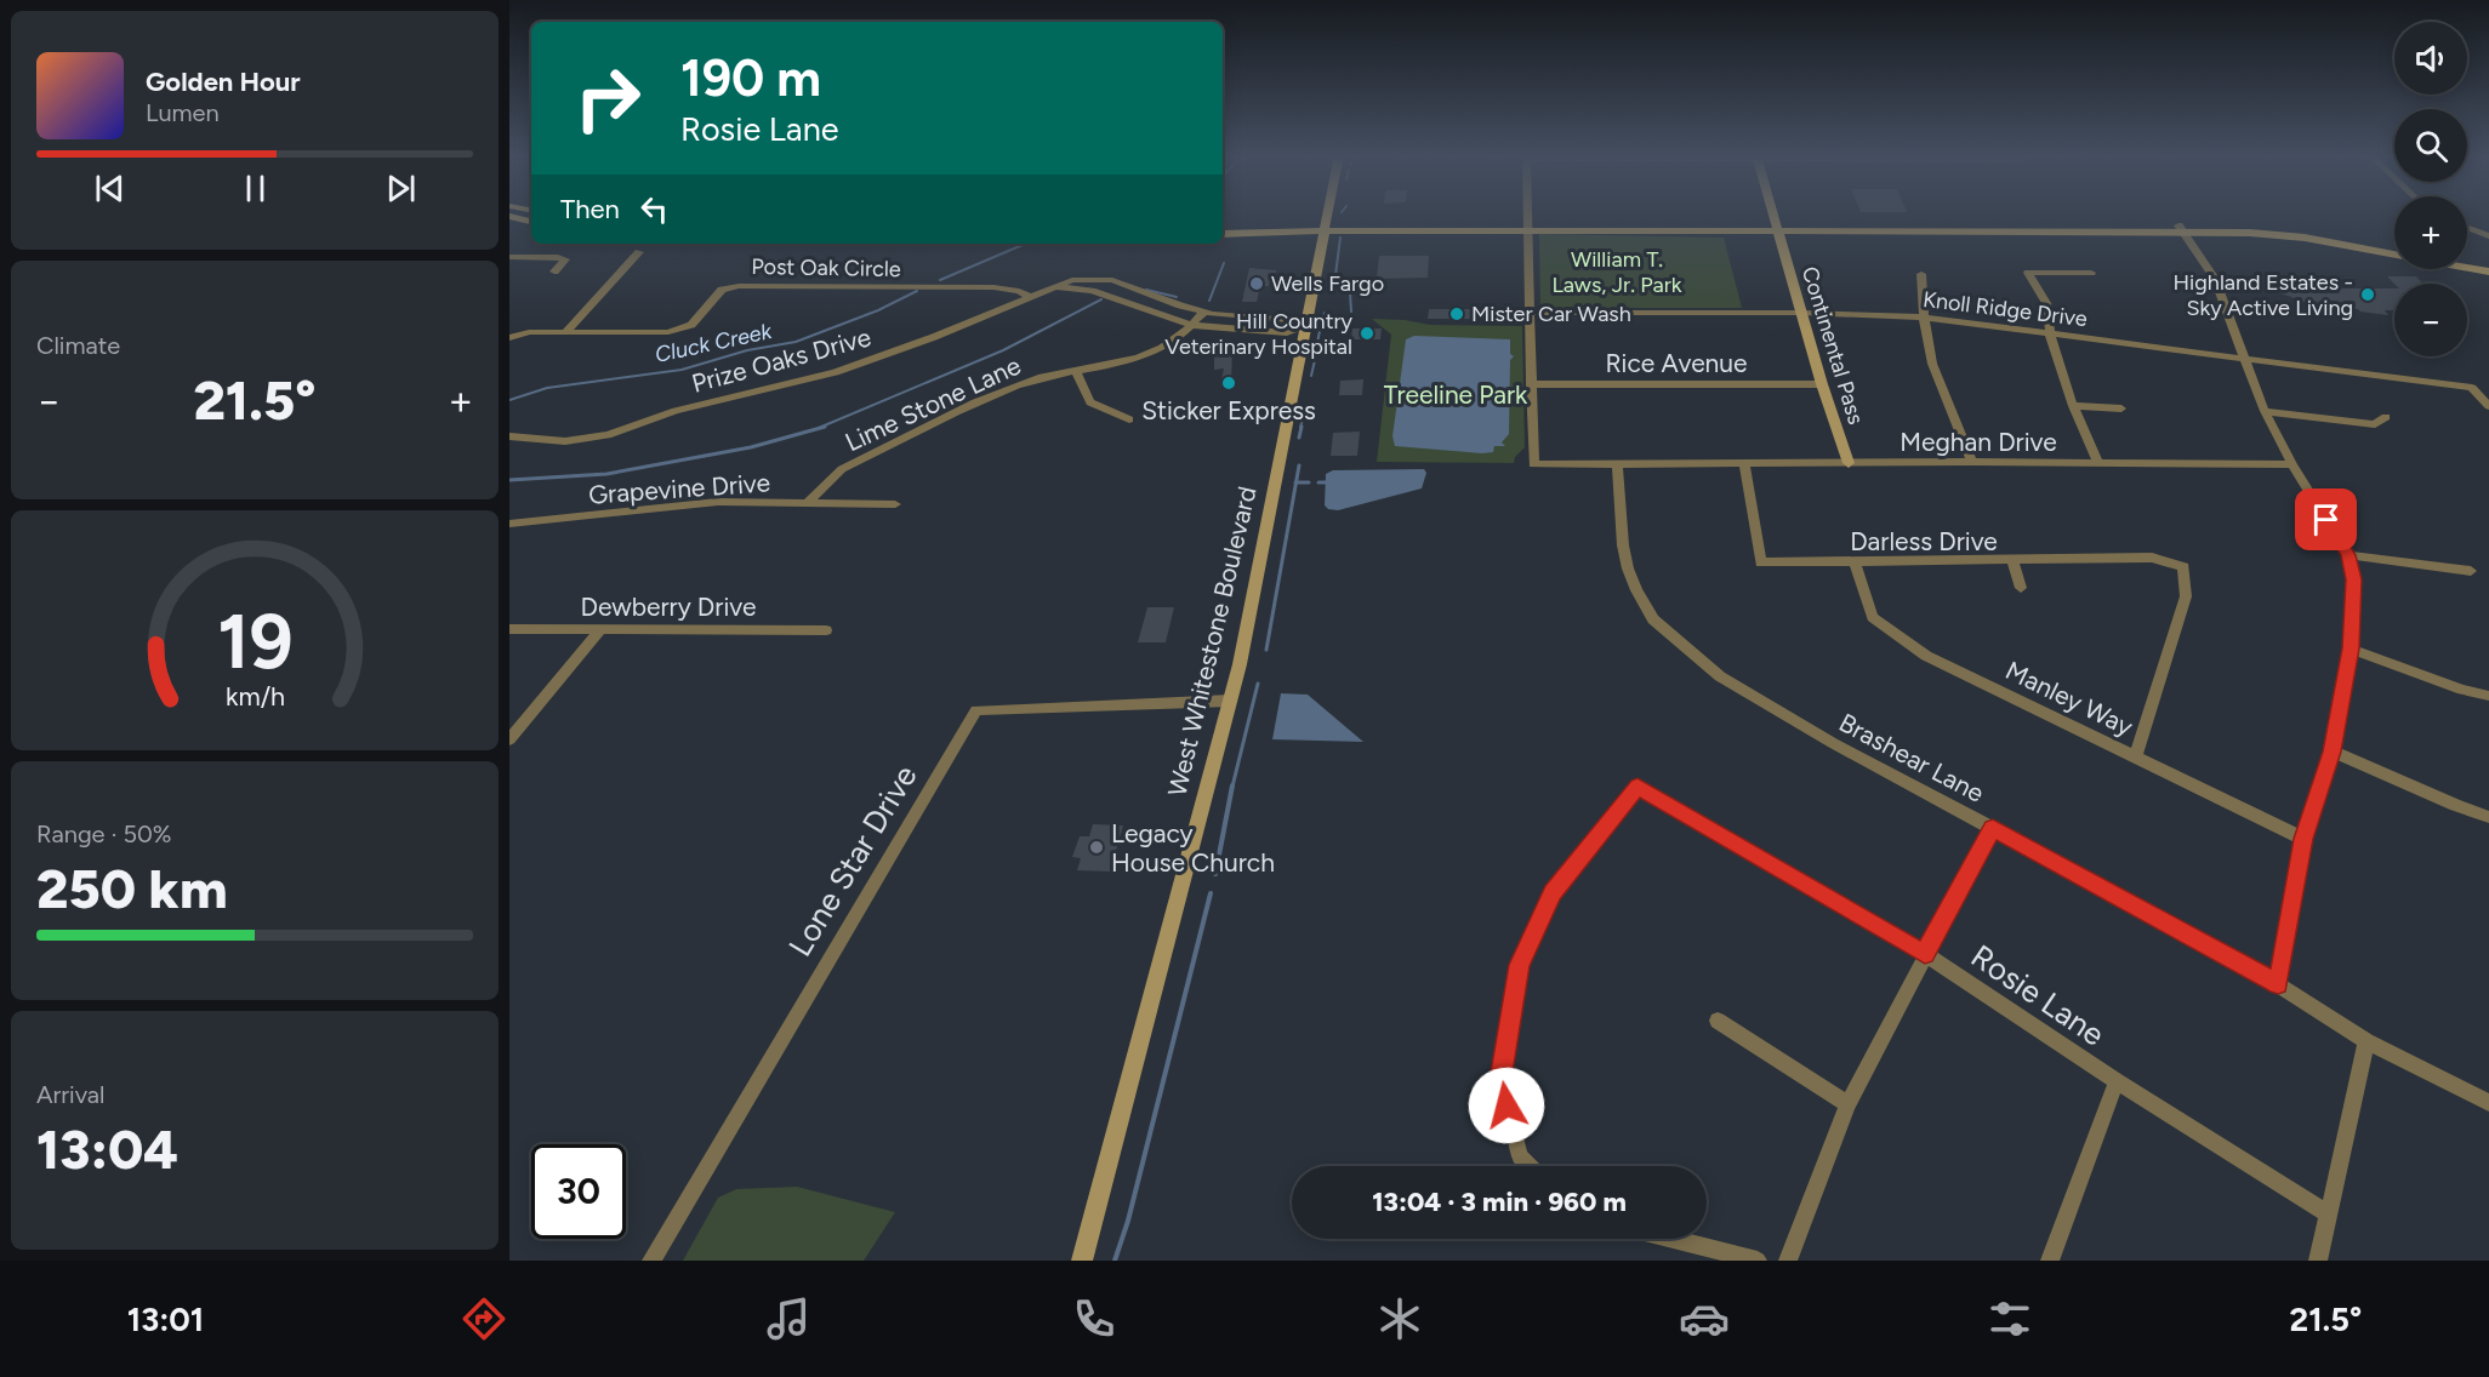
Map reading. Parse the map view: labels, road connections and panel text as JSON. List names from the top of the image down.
{
  "streets": {
    "main road": ["Continental Pass", "West Whitestone Boulevard"],
    "street": [
      "Post Oak Circle",
      "Knoll Ridge Drive",
      "Prize Oaks Drive",
      "Rice Avenue",
      "Lime Stone Lane",
      "Meghan Drive",
      "Grapevine Drive",
      "Darless Drive",
      "Dewberry Drive",
      "Manley Way",
      "Brashear Lane",
      "Lone Star Drive",
      "Rosie Lane"
    ]
  },
  "crossings": [
    ["Post Oak Circle", "Prize Oaks Drive"],
    ["Knoll Ridge Drive", "Continental Pass"],
    ["Continental Pass", "Rice Avenue"],
    ["Continental Pass", "Meghan Drive"],
    ["Prize Oaks Drive", "Lime Stone Lane"],
    ["Prize Oaks Drive", "West Whitestone Boulevard"],
    ["Rice Avenue", "Meghan Drive"],
    ["Lime Stone Lane", "Grapevine Drive"],
    ["Meghan Drive", "Darless Drive"],
    ["Meghan Drive", "Brashear Lane"],
    ["Darless Drive", "Manley Way"],
    ["West Whitestone Boulevard", "Lone Star Drive"]
  ],
  "water": ["Cluck Creek"],
  "parks": ["William T. Laws, Jr. Park", "Treeline Park"],
  "places": [
    "Wells Fargo",
    "Highland Estates - Sky Active Living",
    "Mister Car Wash",
    "Hill Country Veterinary Hospital",
    "Sticker Express",
    "Legacy House Church"
  ],
  "page": {
    "map_buttons": ["+", "−"],
    "turn": ["190 m", "Rosie Lane"],
    "song": ["Golden Hour", "Lumen"],
    "then": "Then",
    "tile": [
      "Climate",
      ["Range · 50%", "250 km"],
      ["Arrival", "13:04"]
    ],
    "heat": ["−", "21.5°", "+"],
    "limit": "30",
    "trip": "13:04 · 3 min · 960 m",
    "tabs": ["13:01", "21.5°"],
    "gauge": ["19", "km/h"]
  }
}
